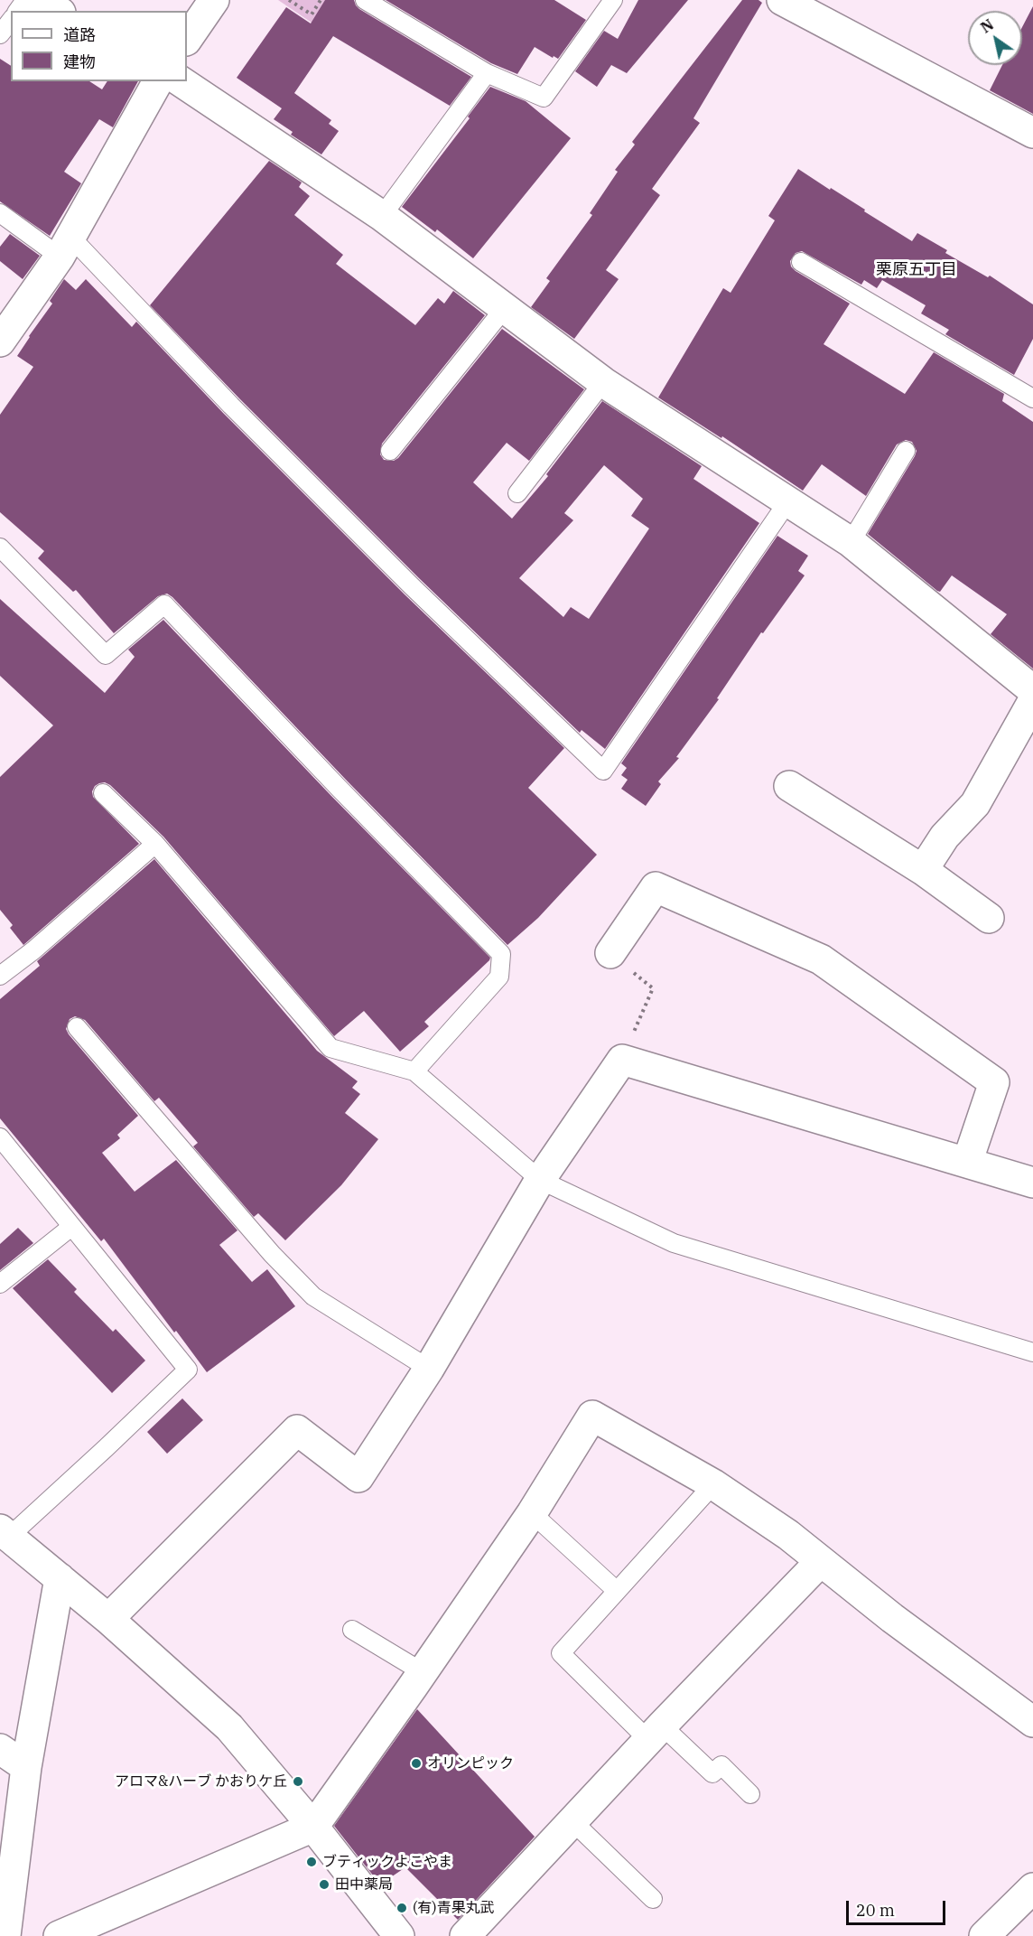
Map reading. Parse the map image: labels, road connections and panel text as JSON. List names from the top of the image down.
{
  "districts": ["栗原五丁目"],
  "places": [
    "オリンピック",
    "アロマ&ハーブ かおりケ丘",
    "ブティックよこやま",
    "田中薬局",
    "(有)青果丸武"
  ],
  "legend": ["道路", "建物"],
  "scale_bar": "20 m",
  "north": "top left"
}
